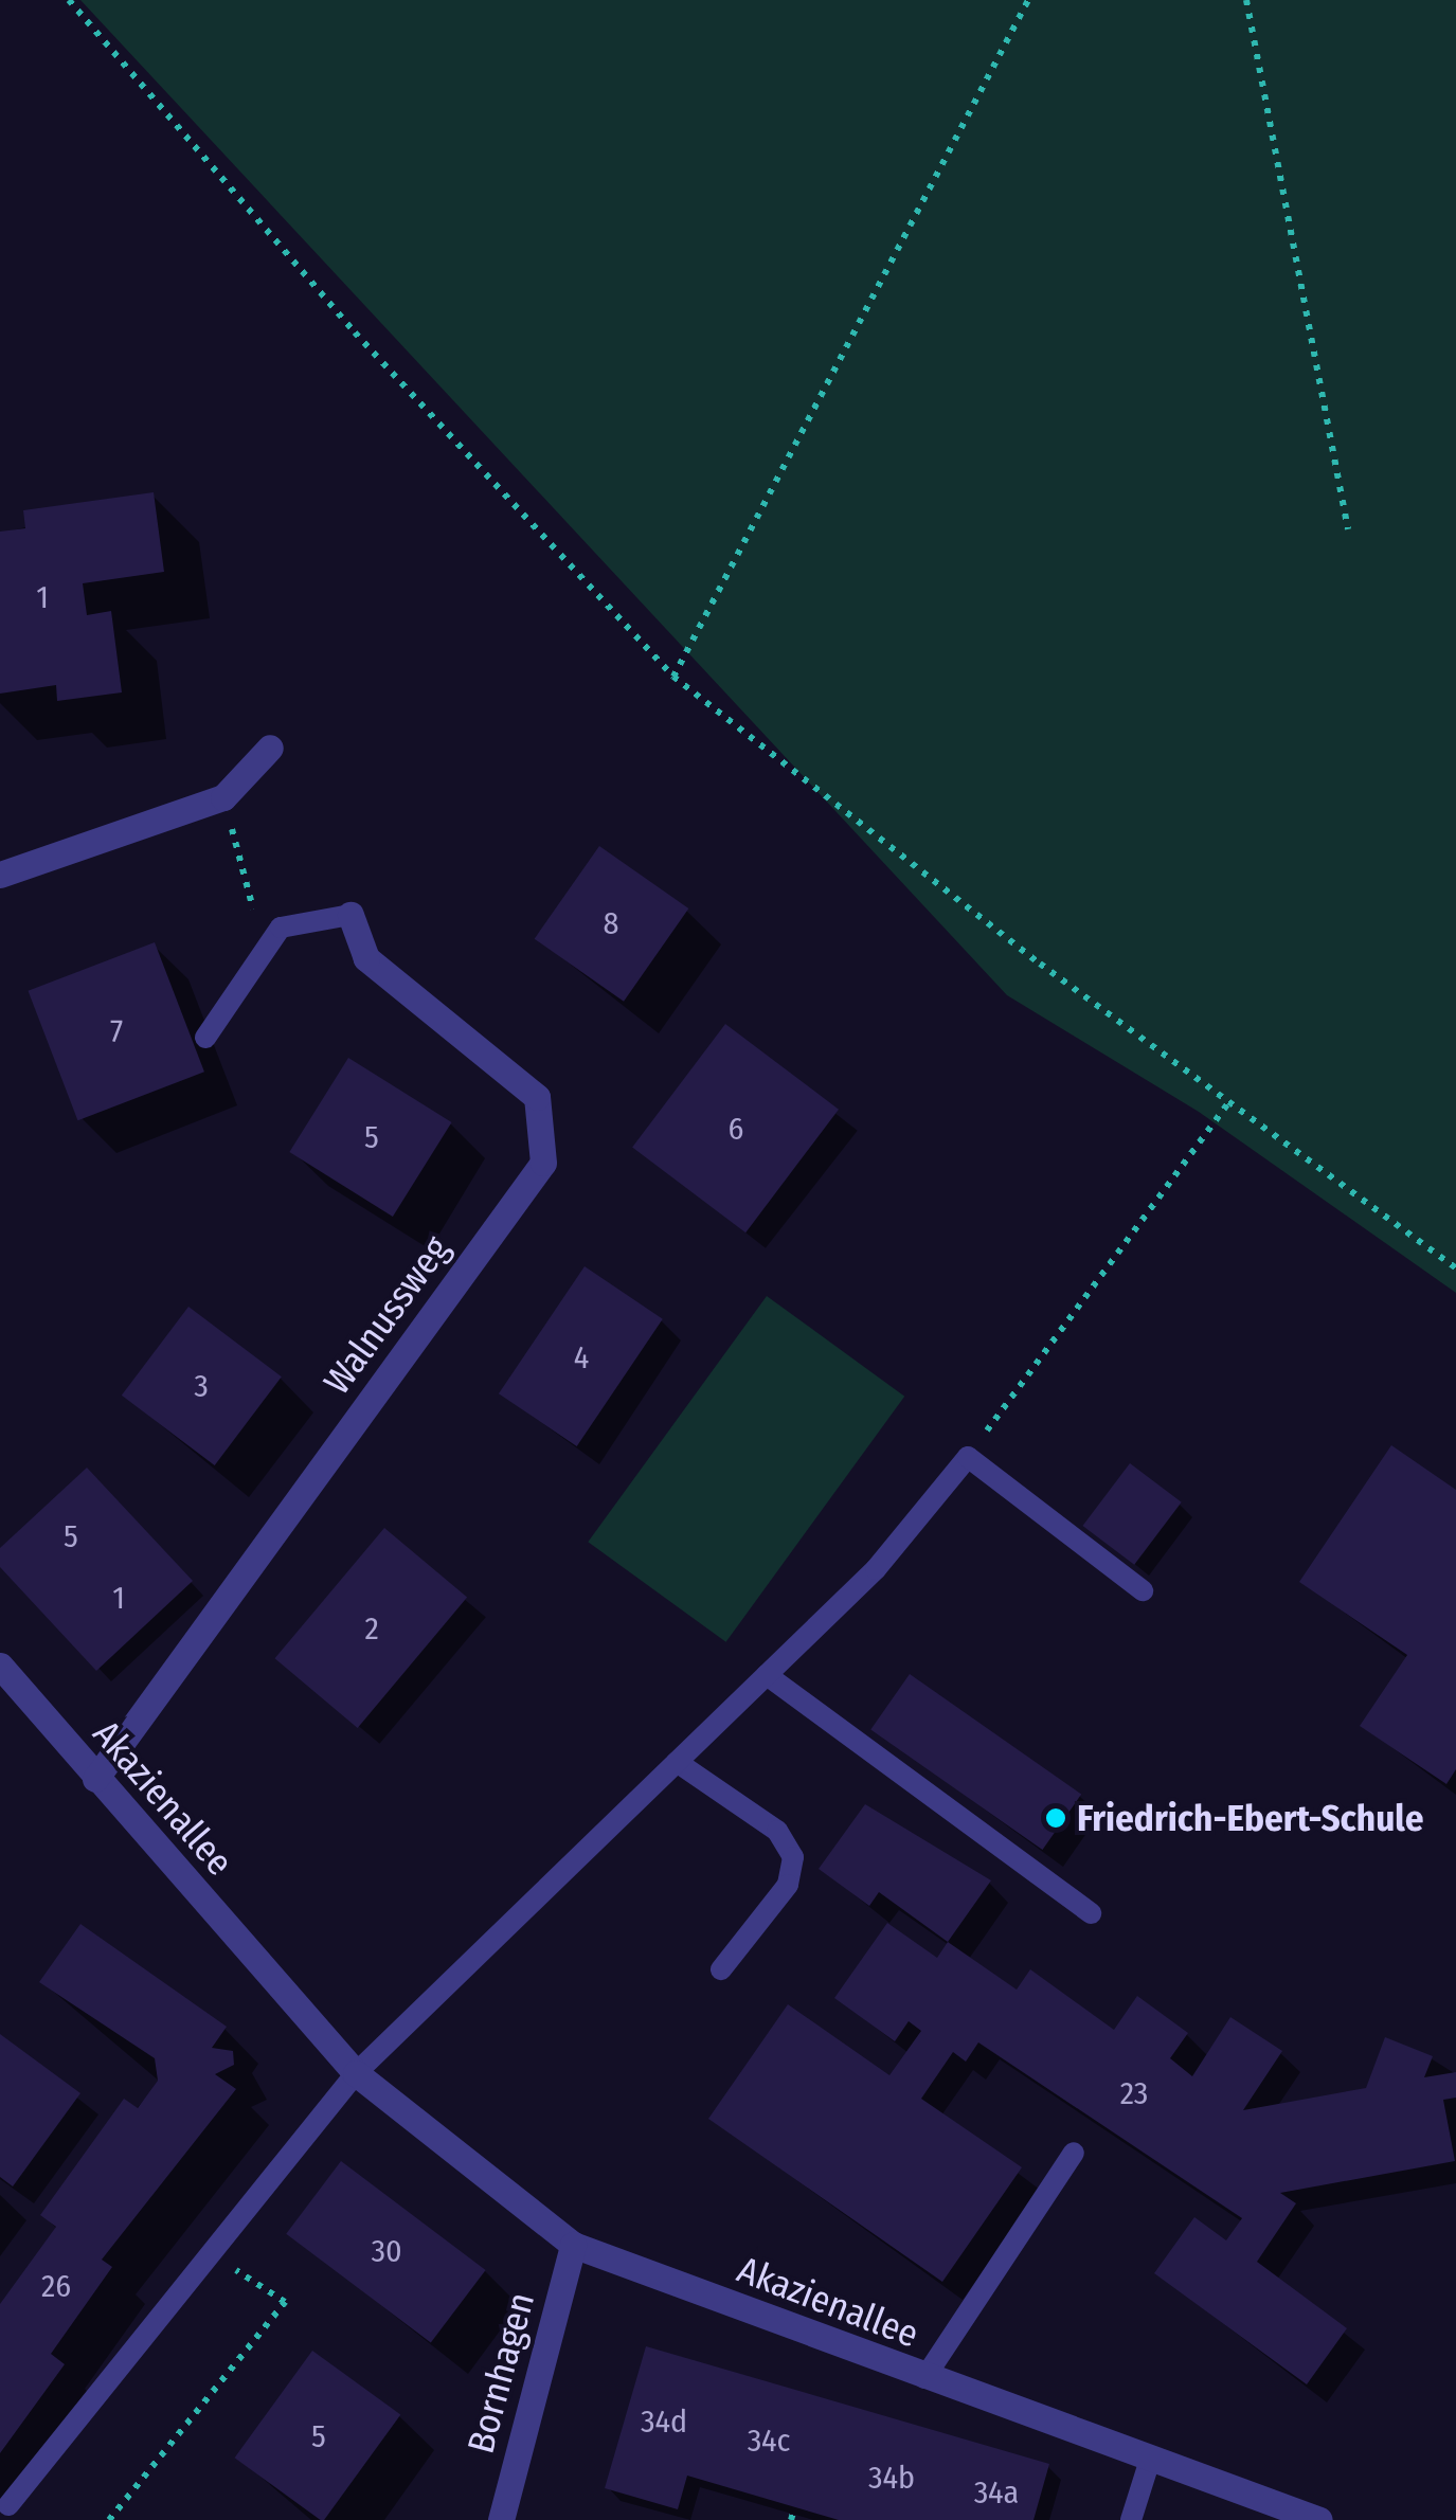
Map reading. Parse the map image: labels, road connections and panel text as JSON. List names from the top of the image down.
{
  "streets": {
    "street": ["Walnussweg", "Akazienallee", "Bornhagen"]
  },
  "crossings": [
    ["Walnussweg", "Akazienallee"],
    ["Akazienallee", "Bornhagen"]
  ],
  "places": ["Friedrich-Ebert-Schule"],
  "house_numbers": [
    "1",
    "8",
    "7",
    "6",
    "5",
    "4",
    "3",
    "5",
    "1",
    "2",
    "23",
    "30",
    "26",
    "34d",
    "5",
    "34c",
    "34b",
    "34a"
  ]
}
